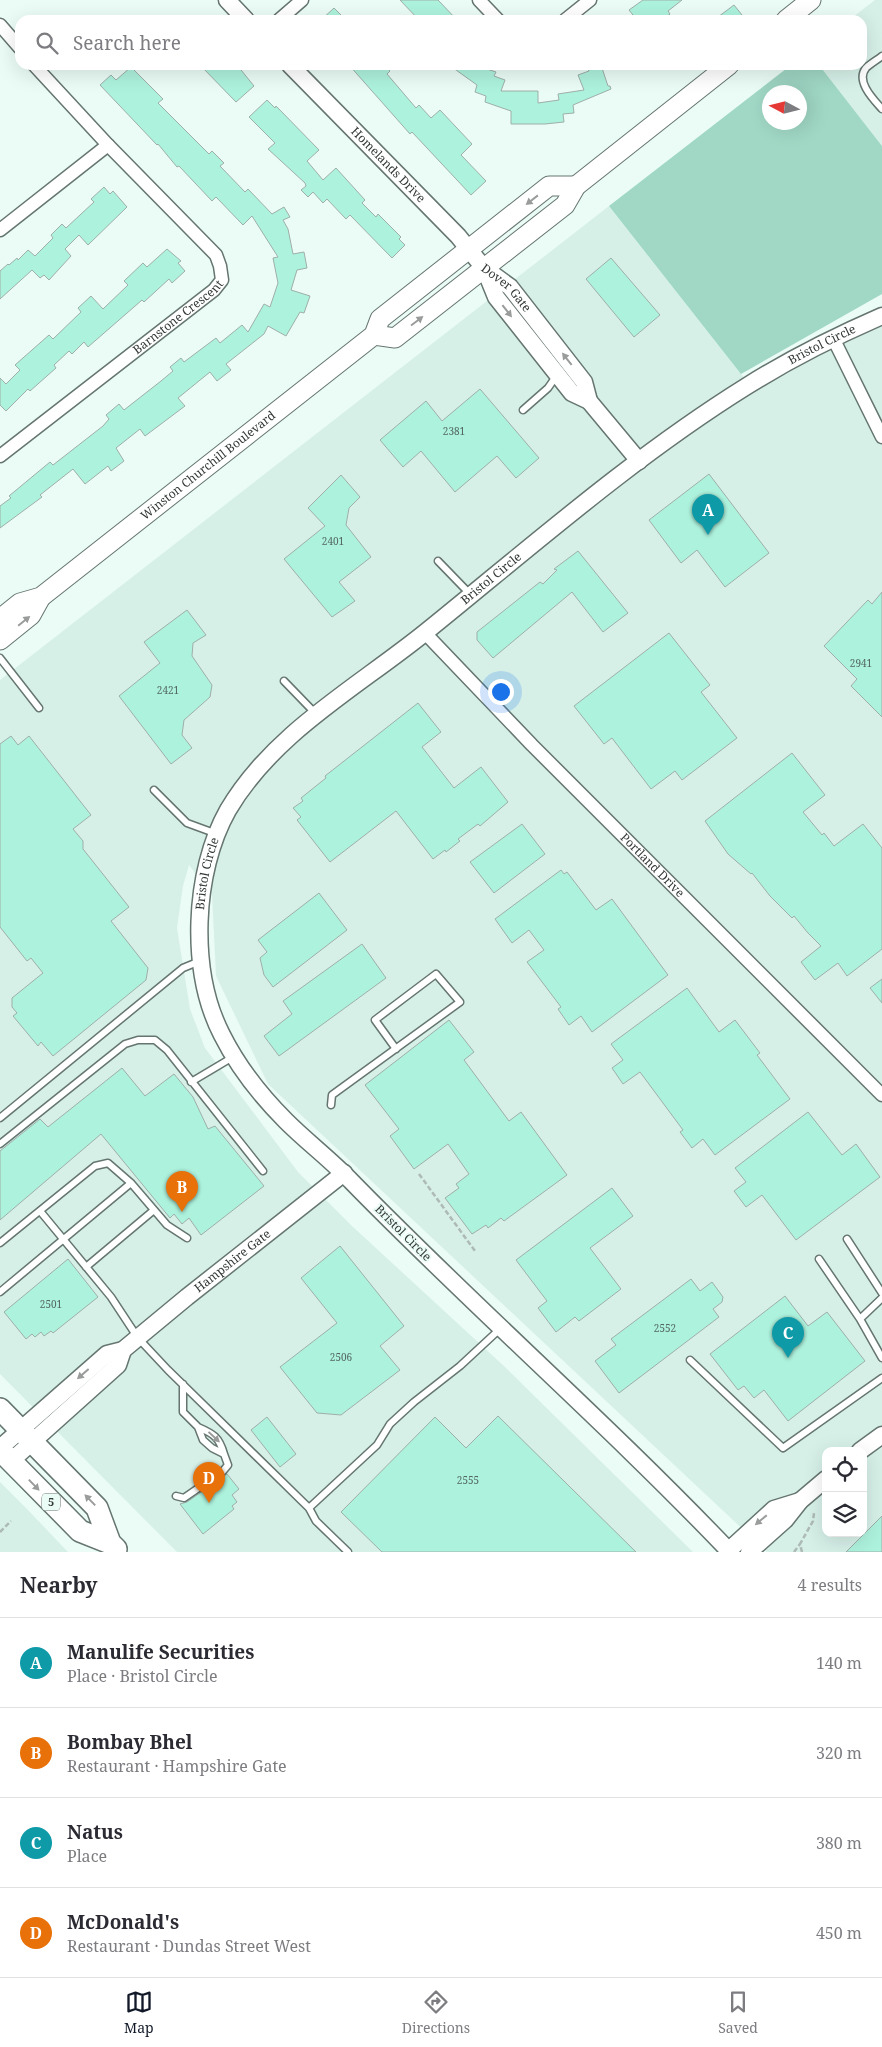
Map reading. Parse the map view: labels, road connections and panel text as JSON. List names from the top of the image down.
{
  "streets": {
    "main road": ["Winston Churchill Boulevard", "5"],
    "street": [
      "Homelands Drive",
      "Dover Gate",
      "Barnstone Crescent",
      "Bristol Circle",
      "Portland Drive",
      "Hampshire Gate"
    ]
  },
  "crossings": [
    ["Homelands Drive", "Dover Gate"],
    ["Homelands Drive", "Winston Churchill Boulevard"],
    ["Dover Gate", "Bristol Circle"],
    ["Bristol Circle", "Portland Drive"],
    ["Bristol Circle", "Hampshire Gate"],
    ["Hampshire Gate", "5"]
  ],
  "house_numbers": [
    "2381",
    "2401",
    "2941",
    "2421",
    "2501",
    "2552",
    "2506",
    "2555"
  ],
  "north": "left",
  "page": {
    "search": "Search here",
    "pins": [
      "A",
      "B",
      "C",
      "D"
    ],
    "heading": ["Nearby", "4 results"],
    "list": [
      {
        "mark": "A",
        "name": "Manulife Securities",
        "note": "Place · Bristol Circle",
        "value": "140 m"
      },
      {
        "mark": "B",
        "name": "Bombay Bhel",
        "note": "Restaurant · Hampshire Gate",
        "value": "320 m"
      },
      {
        "mark": "C",
        "name": "Natus",
        "note": "Place",
        "value": "380 m"
      },
      {
        "mark": "D",
        "name": "McDonald's",
        "note": "Restaurant · Dundas Street West",
        "value": "450 m"
      }
    ],
    "nav": ["Map", "Directions", "Saved"]
  }
}
